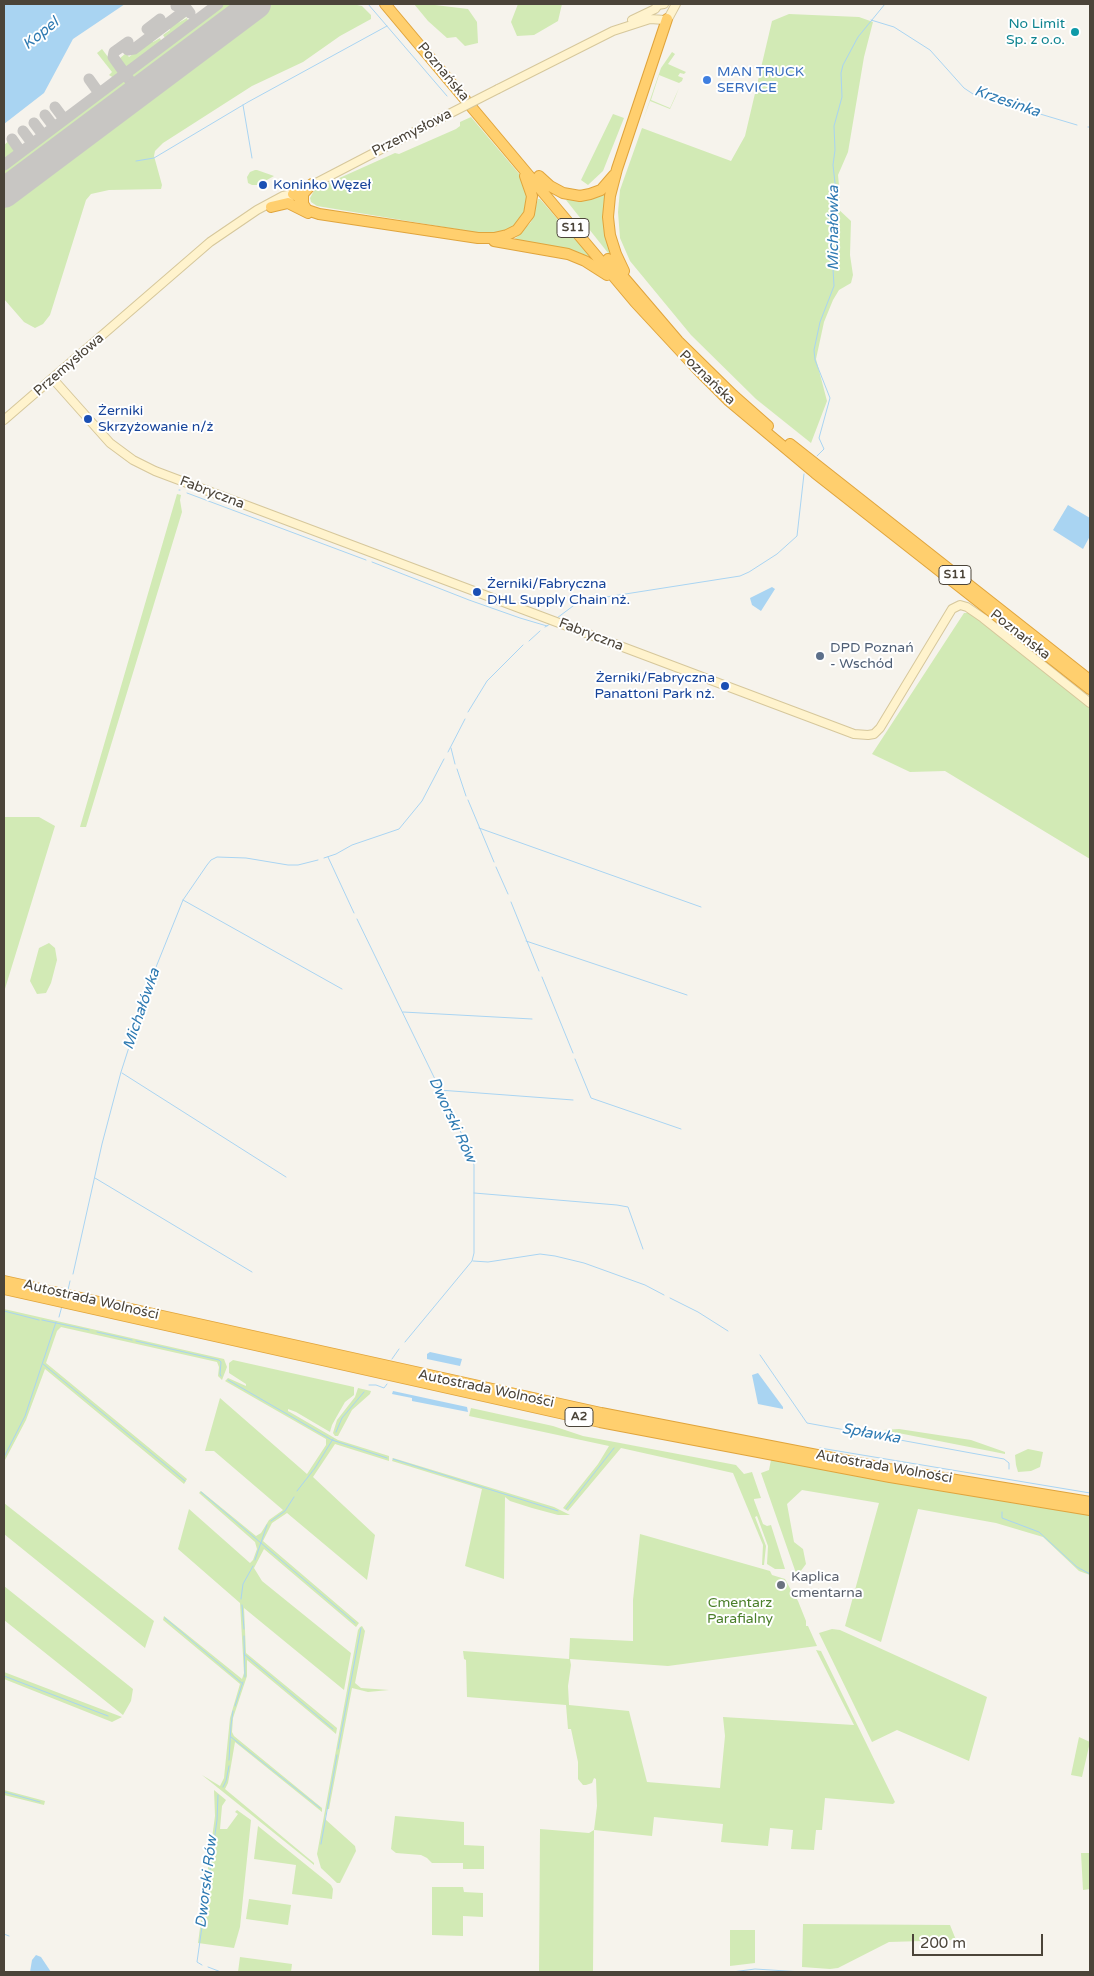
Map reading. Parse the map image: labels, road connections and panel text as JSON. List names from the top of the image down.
{
  "streets": {
    "highway": [
      "Poznańska",
      "S11",
      "Autostrada Wolności",
      "A2"
    ],
    "street": ["Przemysłowa", "Fabryczna"]
  },
  "crossings": [
    ["Przemysłowa", "Fabryczna"]
  ],
  "water": [
    "Kopel",
    "Krzesinka",
    "Michałówka",
    "Dworski Rów",
    "Spławka"
  ],
  "parks": ["Cmentarz Parafialny"],
  "places": [
    "No Limit Sp. z o.o.",
    "MAN TRUCK SERVICE",
    "Koninko Węzeł",
    "Żerniki Skrzyżowanie n/ż",
    "Żerniki/Fabryczna DHL Supply Chain nż.",
    "DPD Poznań - Wschód",
    "Żerniki/Fabryczna Panattoni Park nż.",
    "Kaplica cmentarna"
  ],
  "scale_bar": "200 m"
}
